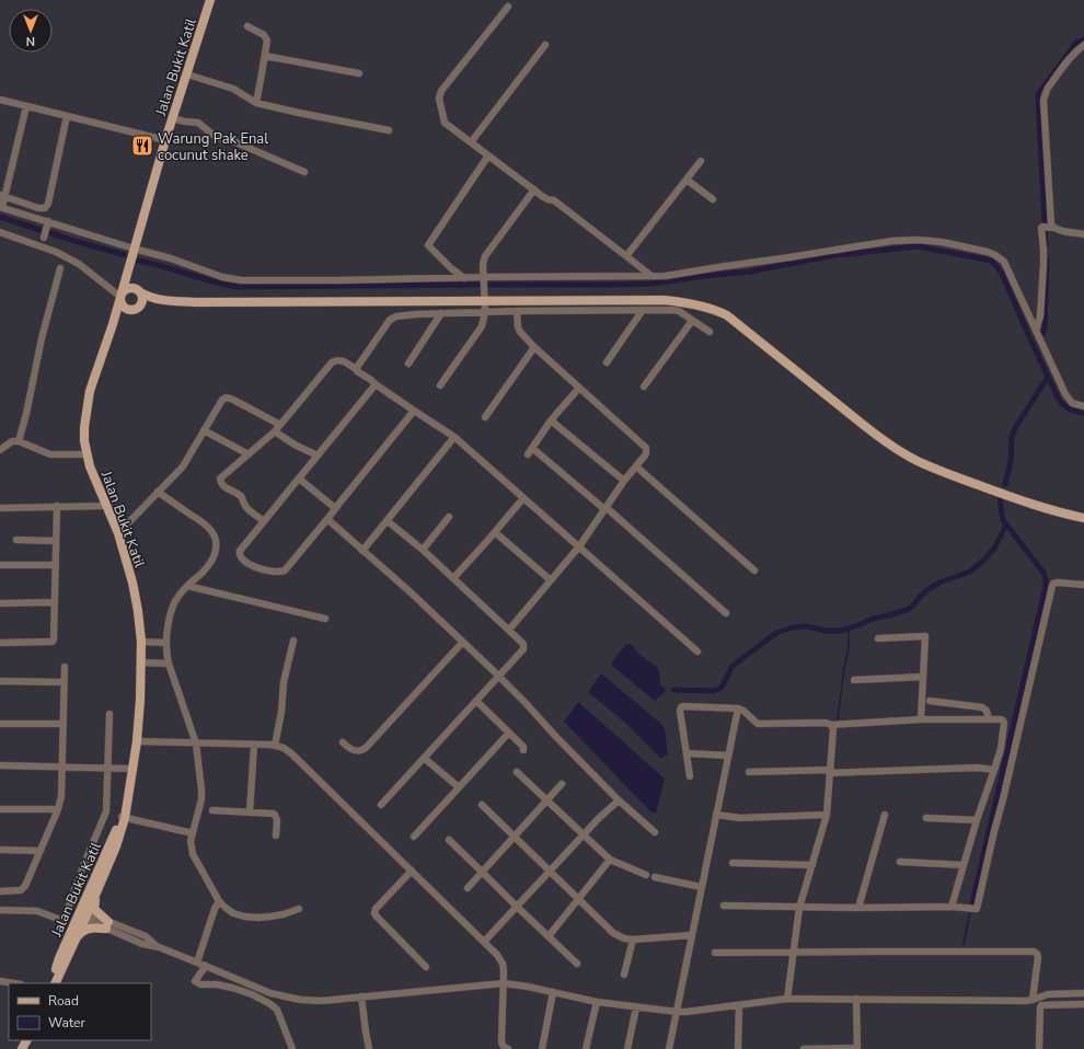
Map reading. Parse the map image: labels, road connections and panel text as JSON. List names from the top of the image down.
{
  "streets": {
    "main road": ["Jalan Bukit Katil"]
  },
  "places": {
    "restaurant": ["Warung Pak Enal cocunut shake"]
  },
  "legend": ["Road", "Water"],
  "north": "bottom"
}
